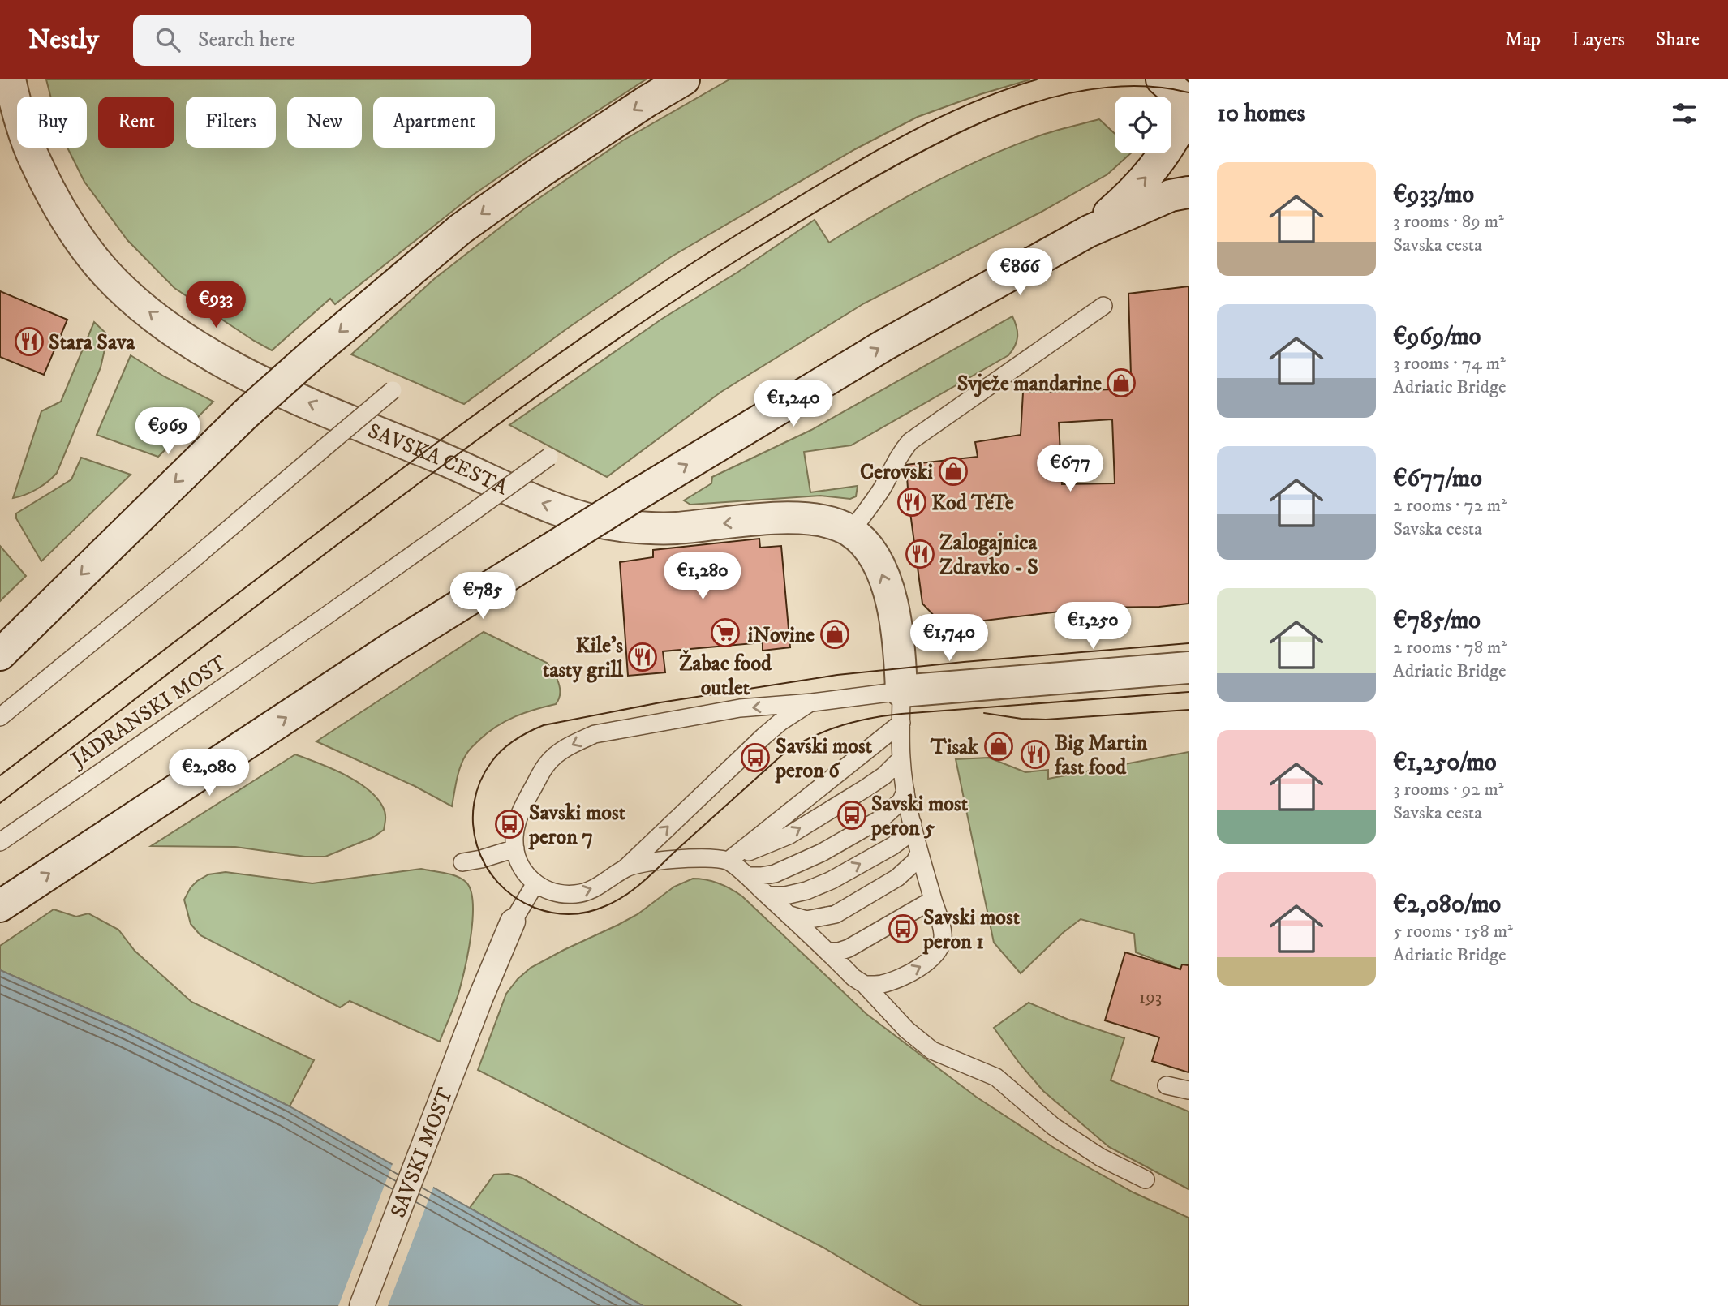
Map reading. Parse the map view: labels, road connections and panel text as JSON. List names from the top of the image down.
{
  "streets": {
    "main road": ["SAVSKA CESTA"],
    "street": ["SAVSKI MOST"],
    "lane": ["JADRANSKI MOST"]
  },
  "one_way": ["SAVSKA CESTA"],
  "places": {
    "restaurant": [
      "Stara Sava",
      "Kod TeTe",
      "Zalogajnica Zdravko - S",
      "Kile's tasty grill",
      "Big Martin fast food"
    ],
    "shop": [
      "Svježe mandarine",
      "Cerovski",
      "iNovine",
      "Tisak"
    ],
    "supermarket": ["Žabac food outlet"],
    "bus stop": [
      "Savski most peron 6",
      "Savski most peron 5",
      "Savski most peron 7",
      "Savski most peron 1"
    ]
  },
  "house_numbers": ["193"],
  "page": {
    "header": "Nestly",
    "search": "Search here",
    "nav": ["Map", "Layers", "Share"],
    "heading": "10 homes",
    "chip": [
      "Buy",
      "Rent",
      "Filters",
      "New",
      "Apartment"
    ],
    "list": [
      {
        "name": "€933/mo",
        "note": "3 rooms · 89 m² · Savska cesta"
      },
      {
        "name": "€969/mo",
        "note": "3 rooms · 74 m² · Adriatic Bridge"
      },
      {
        "name": "€677/mo",
        "note": "2 rooms · 72 m² · Savska cesta"
      },
      {
        "name": "€785/mo",
        "note": "2 rooms · 78 m² · Adriatic Bridge"
      },
      {
        "name": "€1,250/mo",
        "note": "3 rooms · 92 m² · Savska cesta"
      },
      {
        "name": "€2,080/mo",
        "note": "5 rooms · 158 m² · Adriatic Bridge"
      }
    ],
    "price": [
      "€866",
      "€933",
      "€1,240",
      "€969",
      "€677",
      "€1,280",
      "€785",
      "€1,250",
      "€1,740",
      "€2,080"
    ]
  }
}
